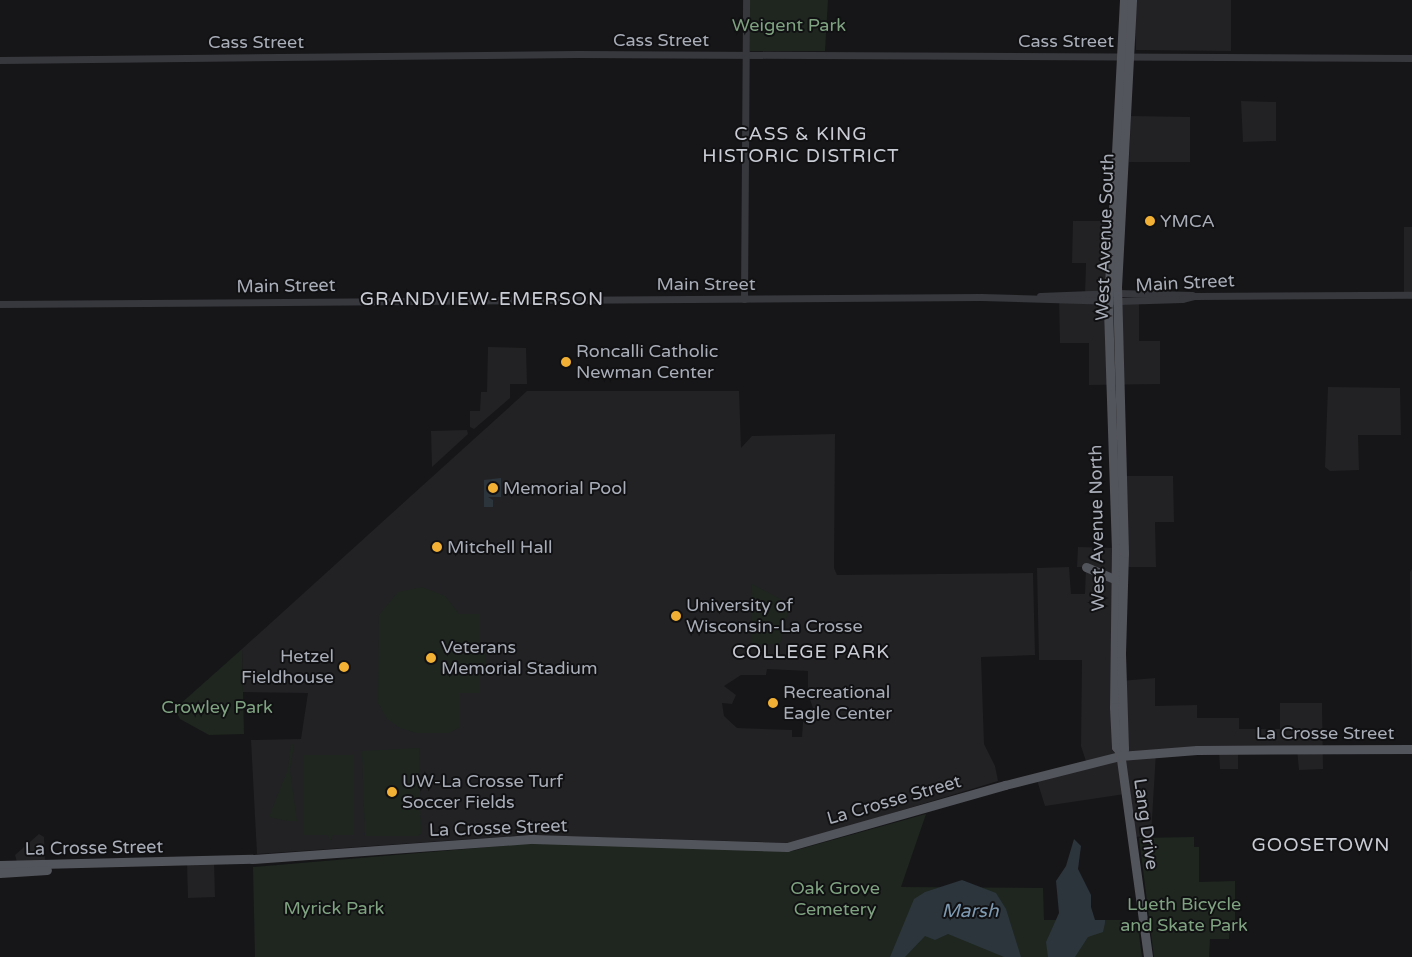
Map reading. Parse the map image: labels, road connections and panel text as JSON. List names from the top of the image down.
{
  "streets": {
    "main road": [
      "West Avenue South",
      "West Avenue North",
      "La Crosse Street",
      "Lang Drive"
    ],
    "street": ["Cass Street", "Main Street"]
  },
  "crossings": [
    ["Cass Street", "West Avenue South"],
    ["West Avenue South", "Main Street"],
    ["West Avenue South", "West Avenue North"],
    ["Main Street", "West Avenue North"],
    ["West Avenue North", "La Crosse Street"],
    ["West Avenue North", "Lang Drive"],
    ["La Crosse Street", "Lang Drive"]
  ],
  "districts": [
    "CASS & KING HISTORIC DISTRICT",
    "GRANDVIEW-EMERSON",
    "COLLEGE PARK",
    "GOOSETOWN"
  ],
  "water": ["Marsh"],
  "parks": [
    "Weigent Park",
    "Crowley Park",
    "Oak Grove Cemetery",
    "Lueth Bicycle and Skate Park",
    "Myrick Park"
  ],
  "places": [
    "YMCA",
    "Roncalli Catholic Newman Center",
    "Memorial Pool",
    "Mitchell Hall",
    "University of Wisconsin-La Crosse",
    "Veterans Memorial Stadium",
    "Hetzel Fieldhouse",
    "Recreational Eagle Center",
    "UW-La Crosse Turf Soccer Fields"
  ]
}
